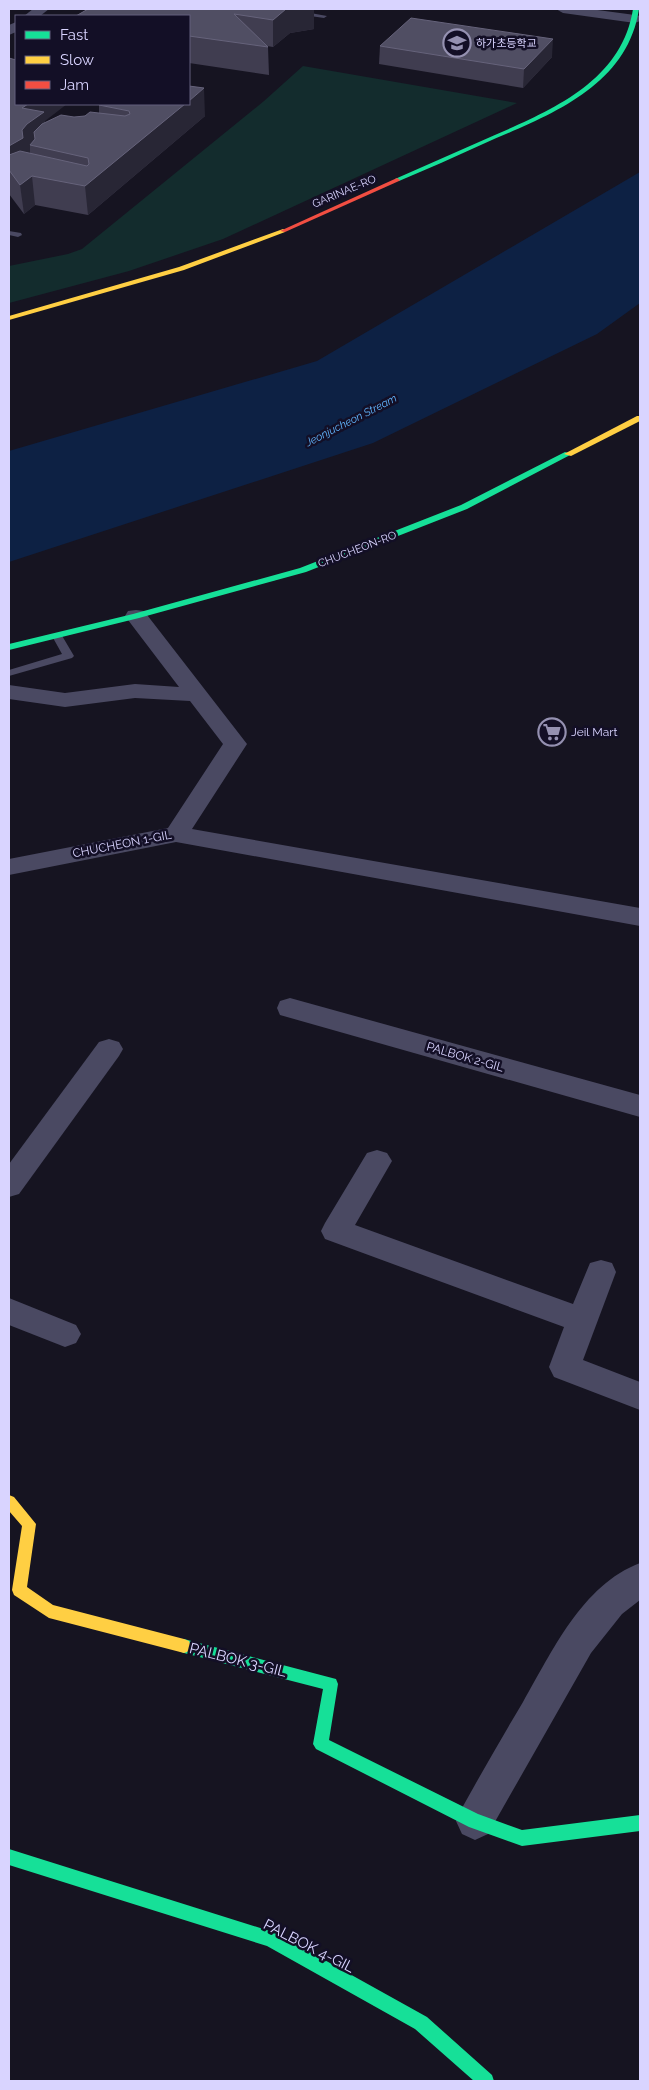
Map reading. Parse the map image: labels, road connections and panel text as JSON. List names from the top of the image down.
{
  "streets": {
    "street": [
      "GARINAE-RO",
      "CHUCHEON-RO",
      "CHUCHEON 1-GIL",
      "PALBOK 2-GIL",
      "PALBOK 3-GIL",
      "PALBOK 4-GIL"
    ]
  },
  "crossings": [
    ["CHUCHEON-RO", "CHUCHEON 1-GIL"]
  ],
  "water": ["Jeonjucheon Stream"],
  "places": {
    "school or university": ["하가초등학교"],
    "supermarket": ["Jeil Mart"]
  },
  "legend": ["Fast", "Slow", "Jam"]
}
